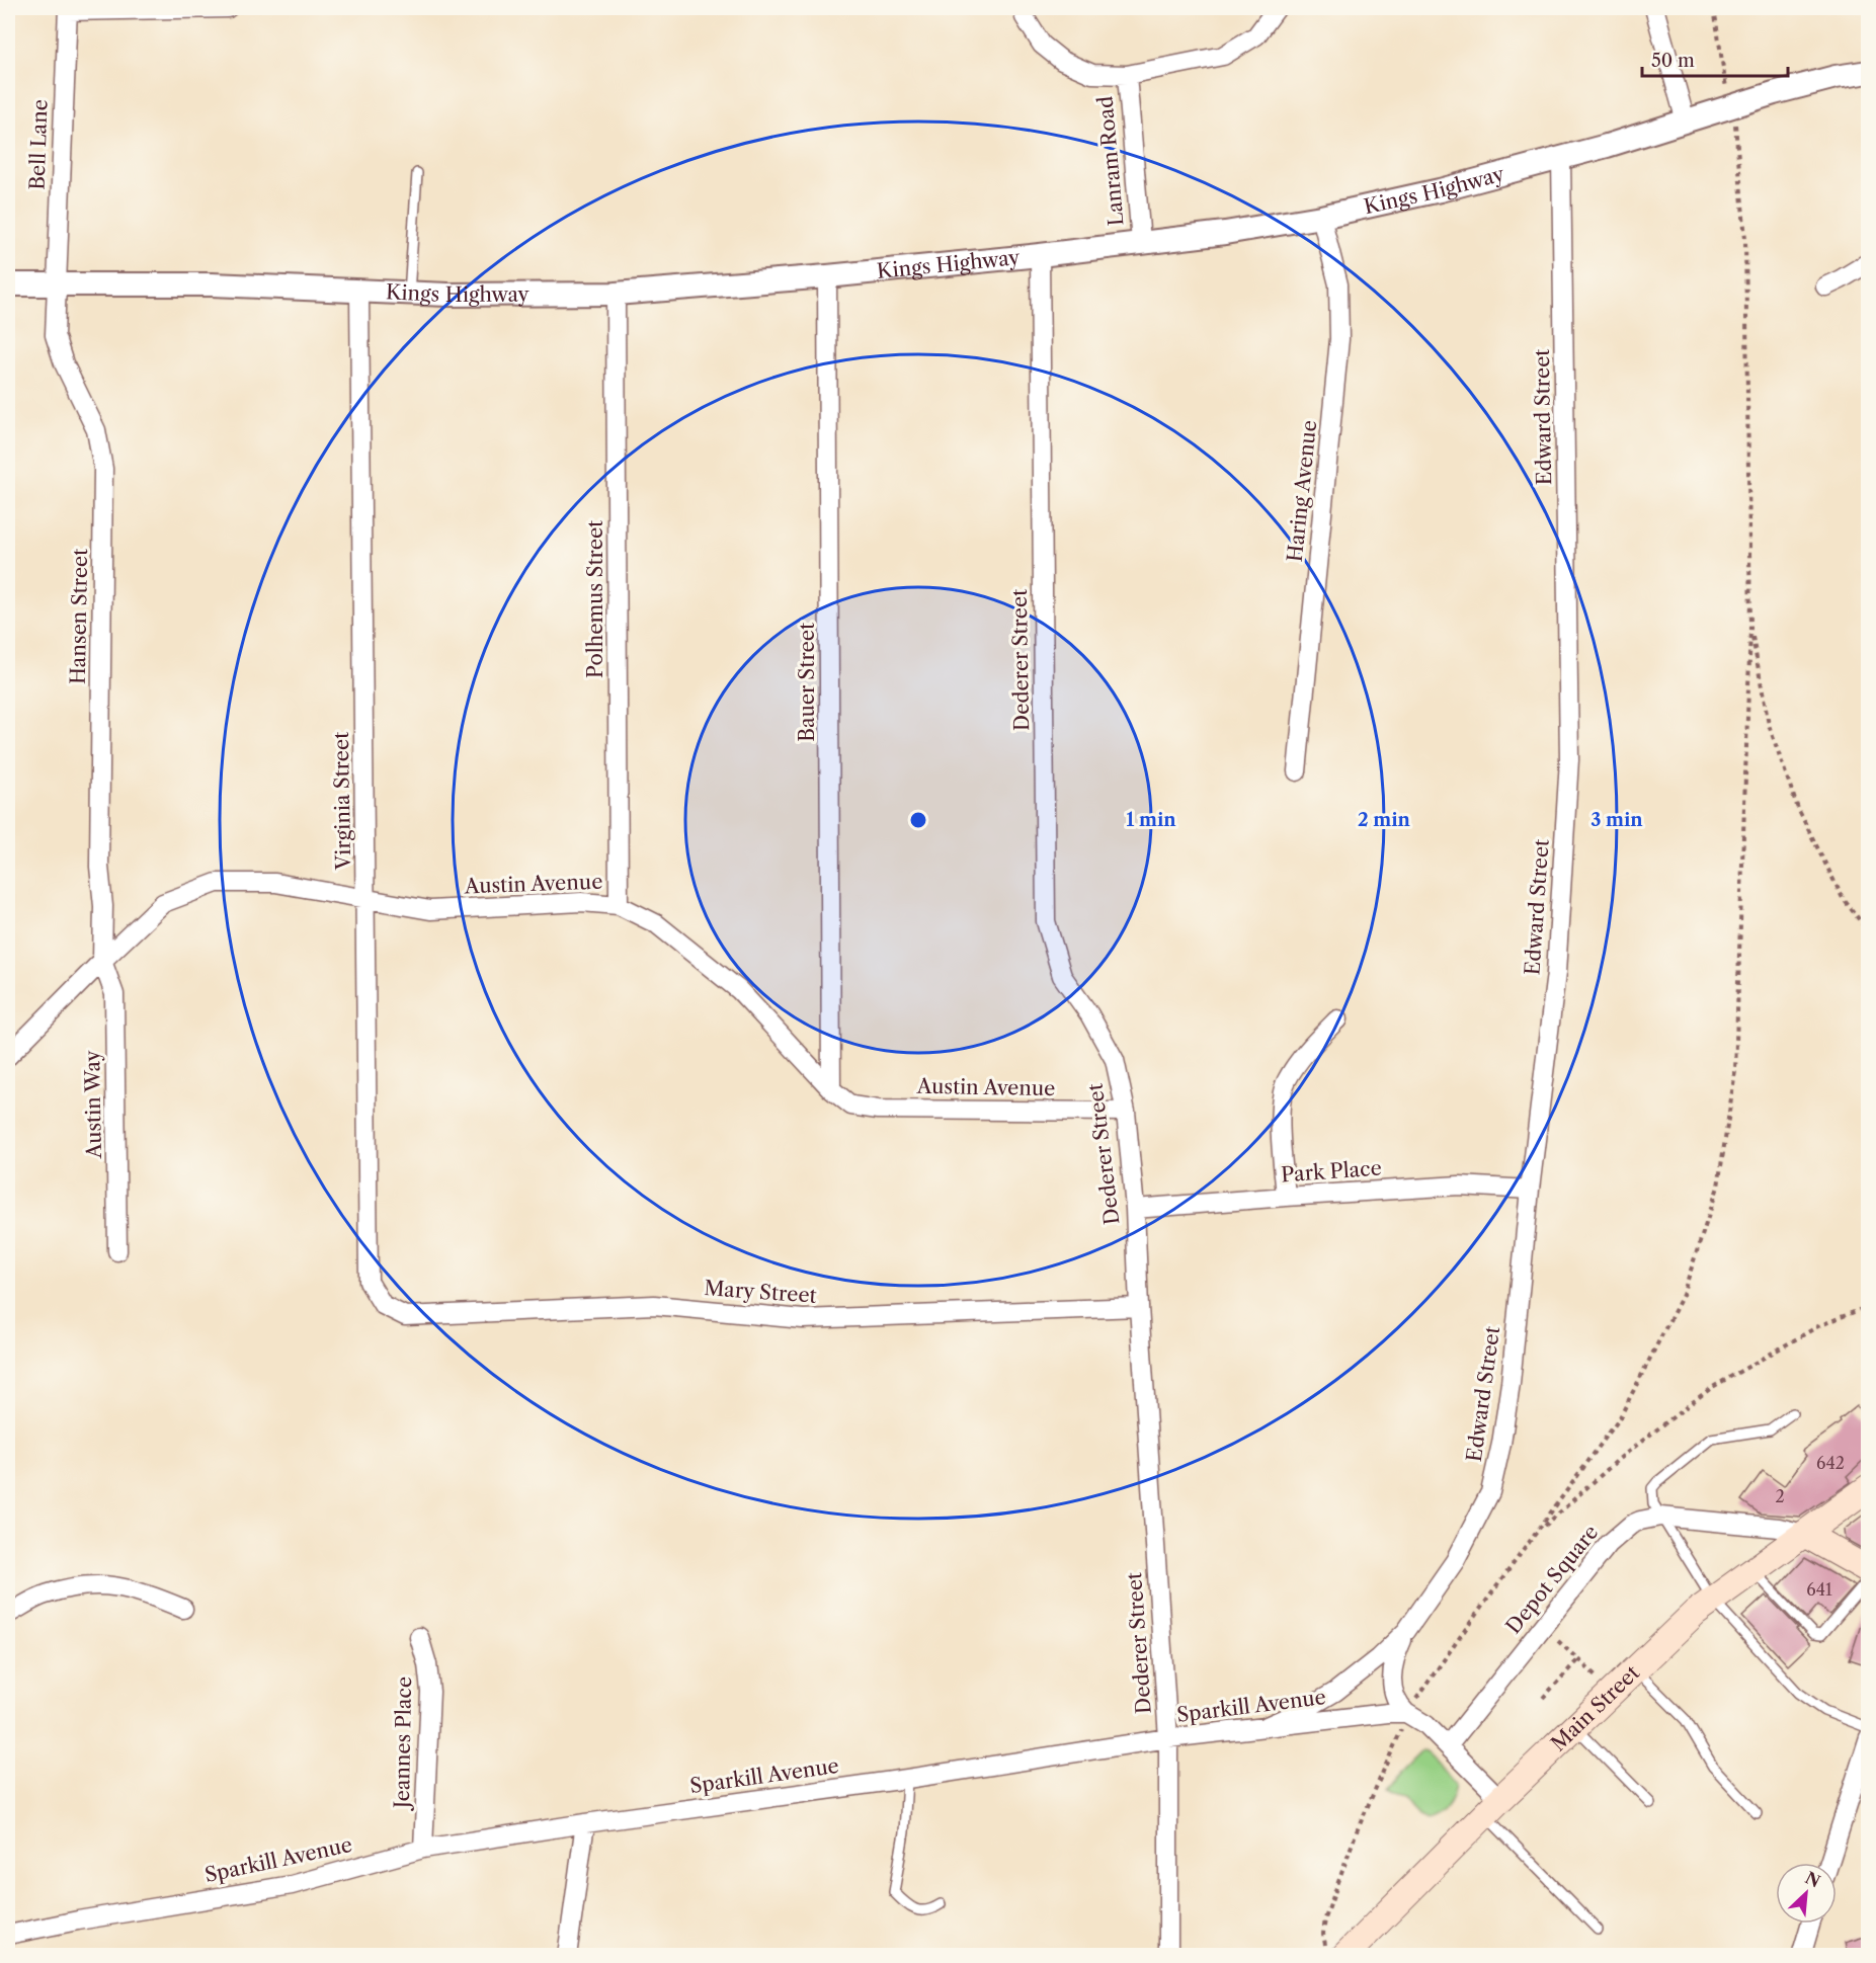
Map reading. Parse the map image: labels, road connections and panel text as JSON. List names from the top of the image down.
{
  "streets": {
    "main road": ["Main Street"],
    "street": [
      "Bell Lane",
      "Lanram Road",
      "Kings Highway",
      "Edward Street",
      "Haring Avenue",
      "Polhemus Street",
      "Hansen Street",
      "Dederer Street",
      "Bauer Street",
      "Virginia Street",
      "Austin Avenue",
      "Austin Way",
      "Park Place",
      "Mary Street",
      "Depot Square",
      "Sparkill Avenue",
      "Jeannes Place"
    ]
  },
  "crossings": [
    ["Bell Lane", "Kings Highway"],
    ["Bell Lane", "Hansen Street"],
    ["Lanram Road", "Kings Highway"],
    ["Kings Highway", "Edward Street"],
    ["Kings Highway", "Haring Avenue"],
    ["Kings Highway", "Polhemus Street"],
    ["Kings Highway", "Hansen Street"],
    ["Kings Highway", "Dederer Street"],
    ["Kings Highway", "Bauer Street"],
    ["Kings Highway", "Virginia Street"],
    ["Edward Street", "Park Place"],
    ["Polhemus Street", "Austin Avenue"],
    ["Hansen Street", "Austin Avenue"],
    ["Hansen Street", "Austin Way"],
    ["Dederer Street", "Austin Avenue"],
    ["Dederer Street", "Park Place"],
    ["Dederer Street", "Mary Street"],
    ["Dederer Street", "Sparkill Avenue"],
    ["Bauer Street", "Austin Avenue"],
    ["Virginia Street", "Austin Avenue"],
    ["Virginia Street", "Mary Street"],
    ["Austin Avenue", "Austin Way"],
    ["Depot Square", "Main Street"],
    ["Sparkill Avenue", "Jeannes Place"]
  ],
  "house_numbers": ["642", "2", "641"],
  "scale_bar": "50 m",
  "north": "top right",
  "rings": ["1 min", "2 min", "3 min"]
}
